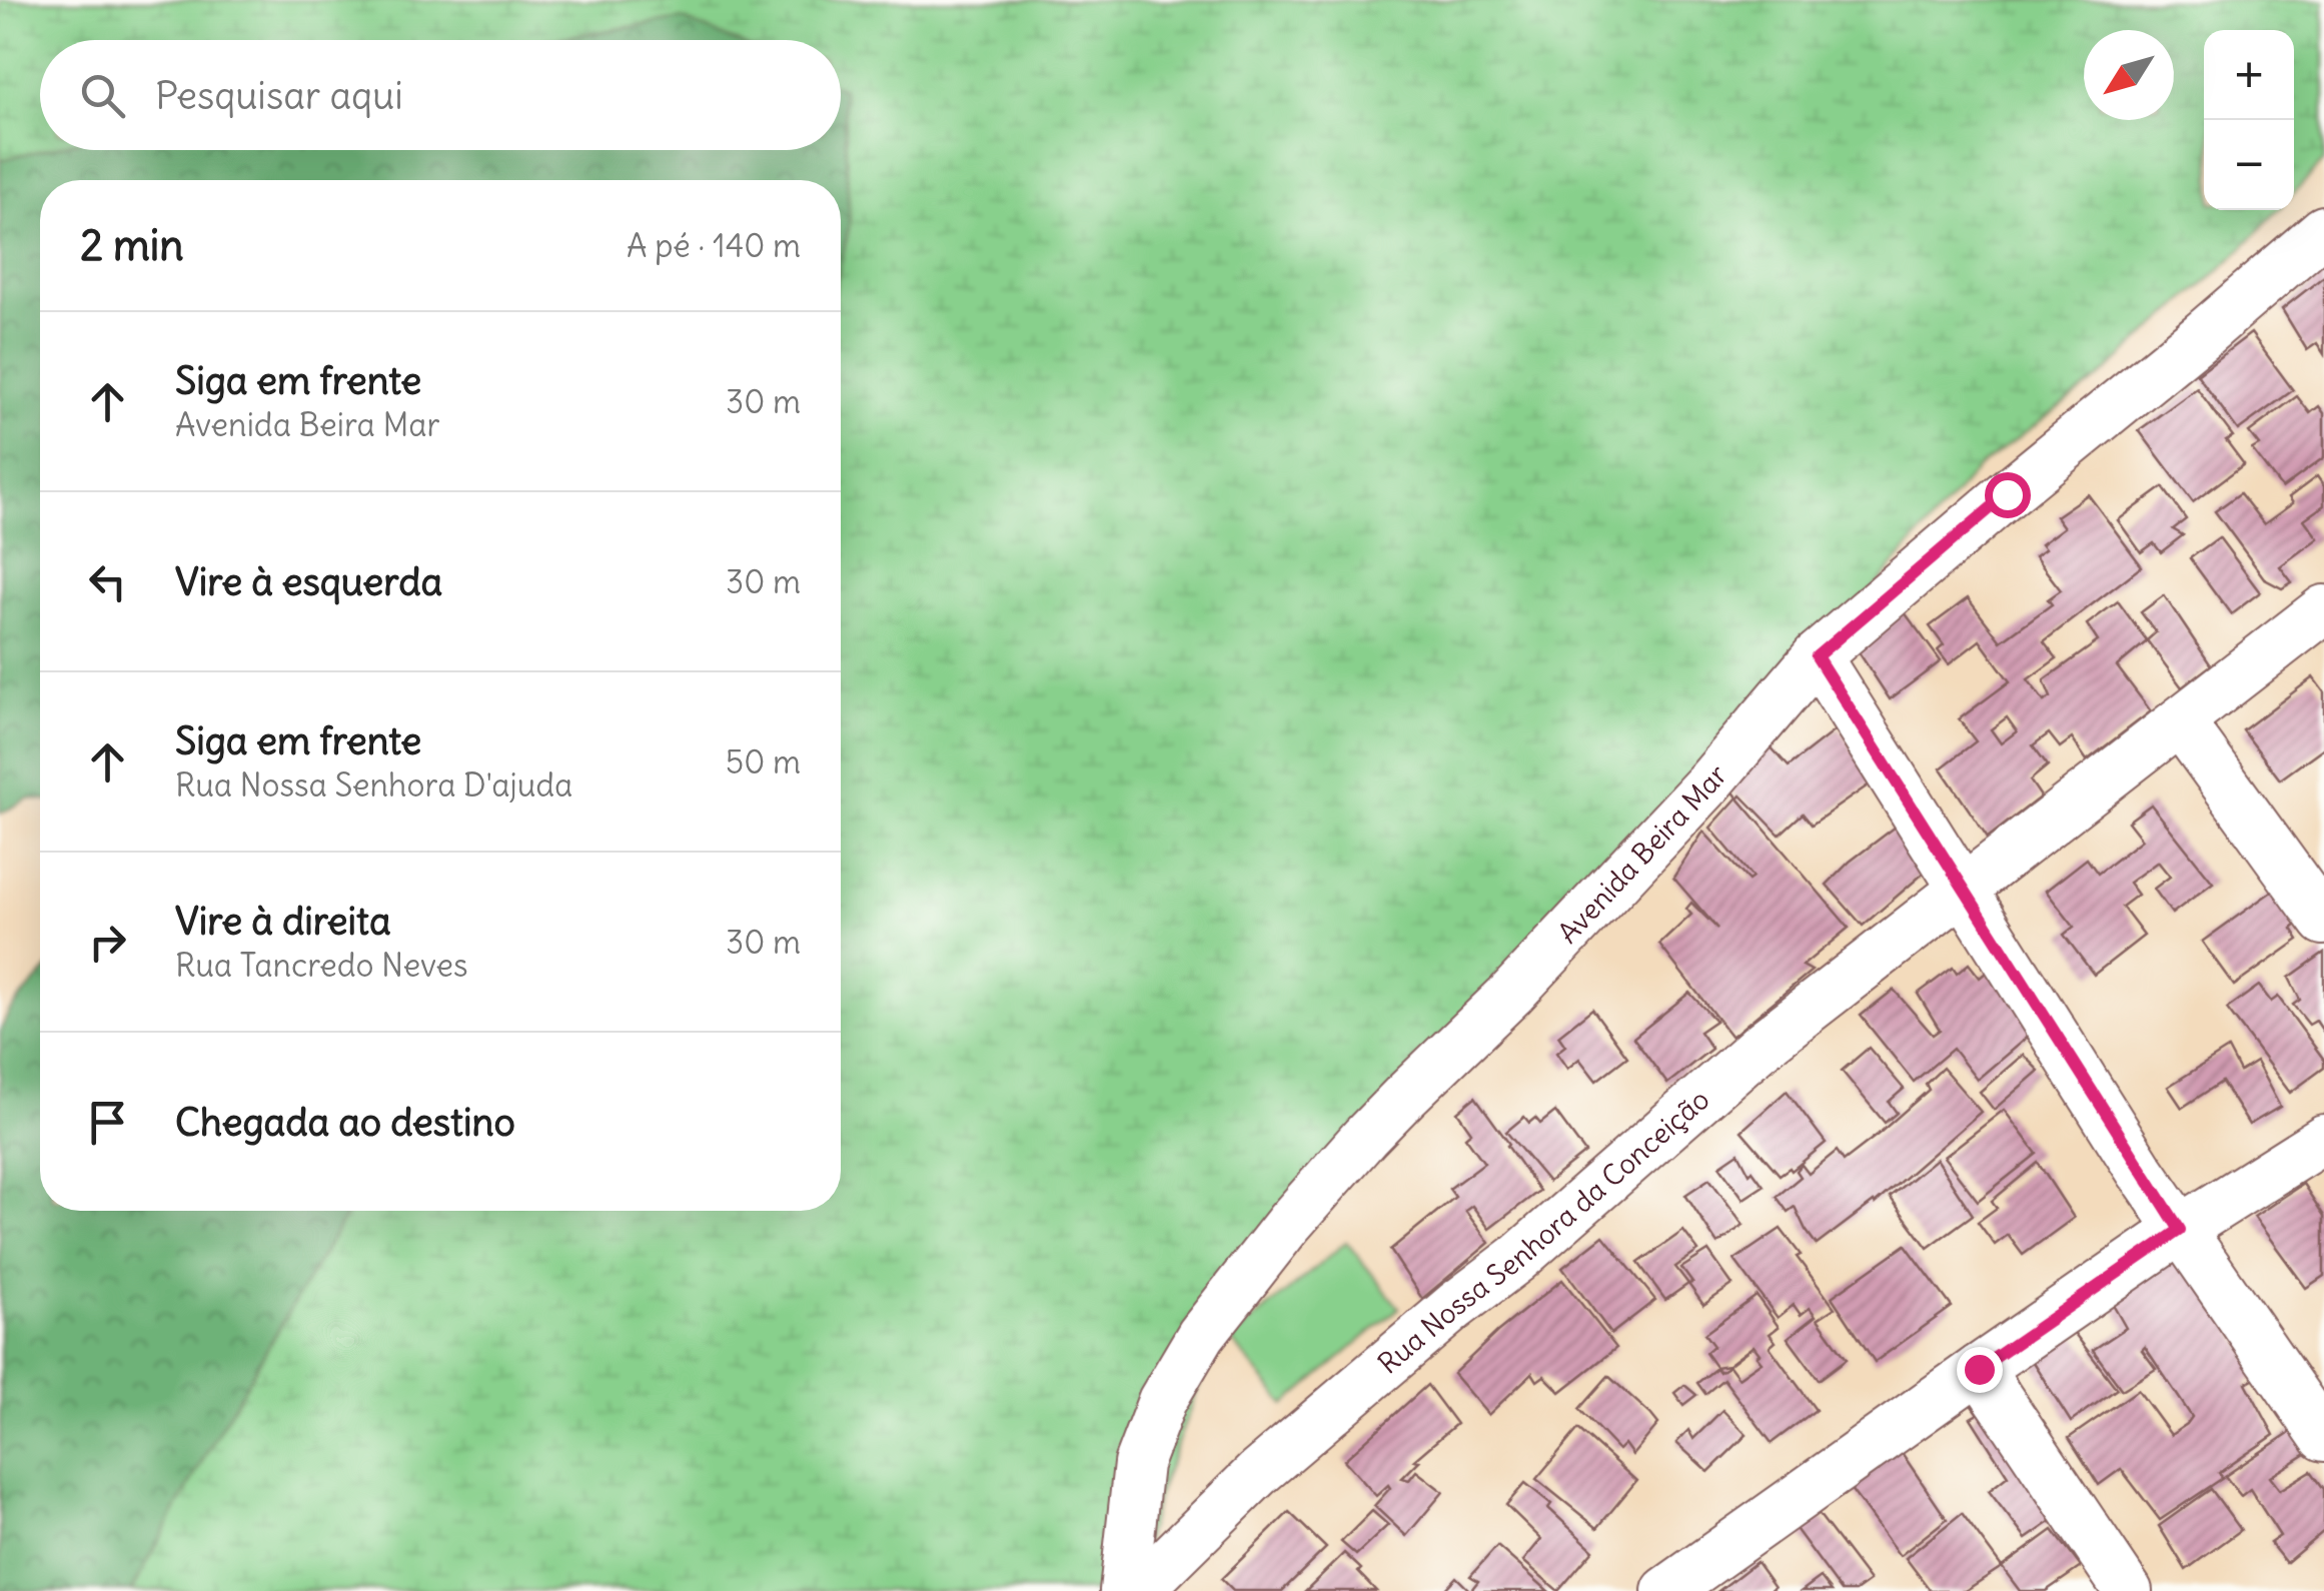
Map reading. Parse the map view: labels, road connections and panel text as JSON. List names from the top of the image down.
{
  "streets": {
    "street": ["Avenida Beira Mar", "Rua Nossa Senhora da Conceição"]
  },
  "north": "bottom left",
  "page": {
    "map_buttons": ["+", "−"],
    "search": "Pesquisar aqui",
    "heading": ["2 min", "A pé · 140 m"],
    "list": [
      ["Siga em frente", "Avenida Beira Mar", "30 m"],
      ["Vire à esquerda", "30 m"],
      ["Siga em frente", "Rua Nossa Senhora D'ajuda", "50 m"],
      ["Vire à direita", "Rua Tancredo Neves", "30 m"],
      "Chegada ao destino"
    ]
  }
}
